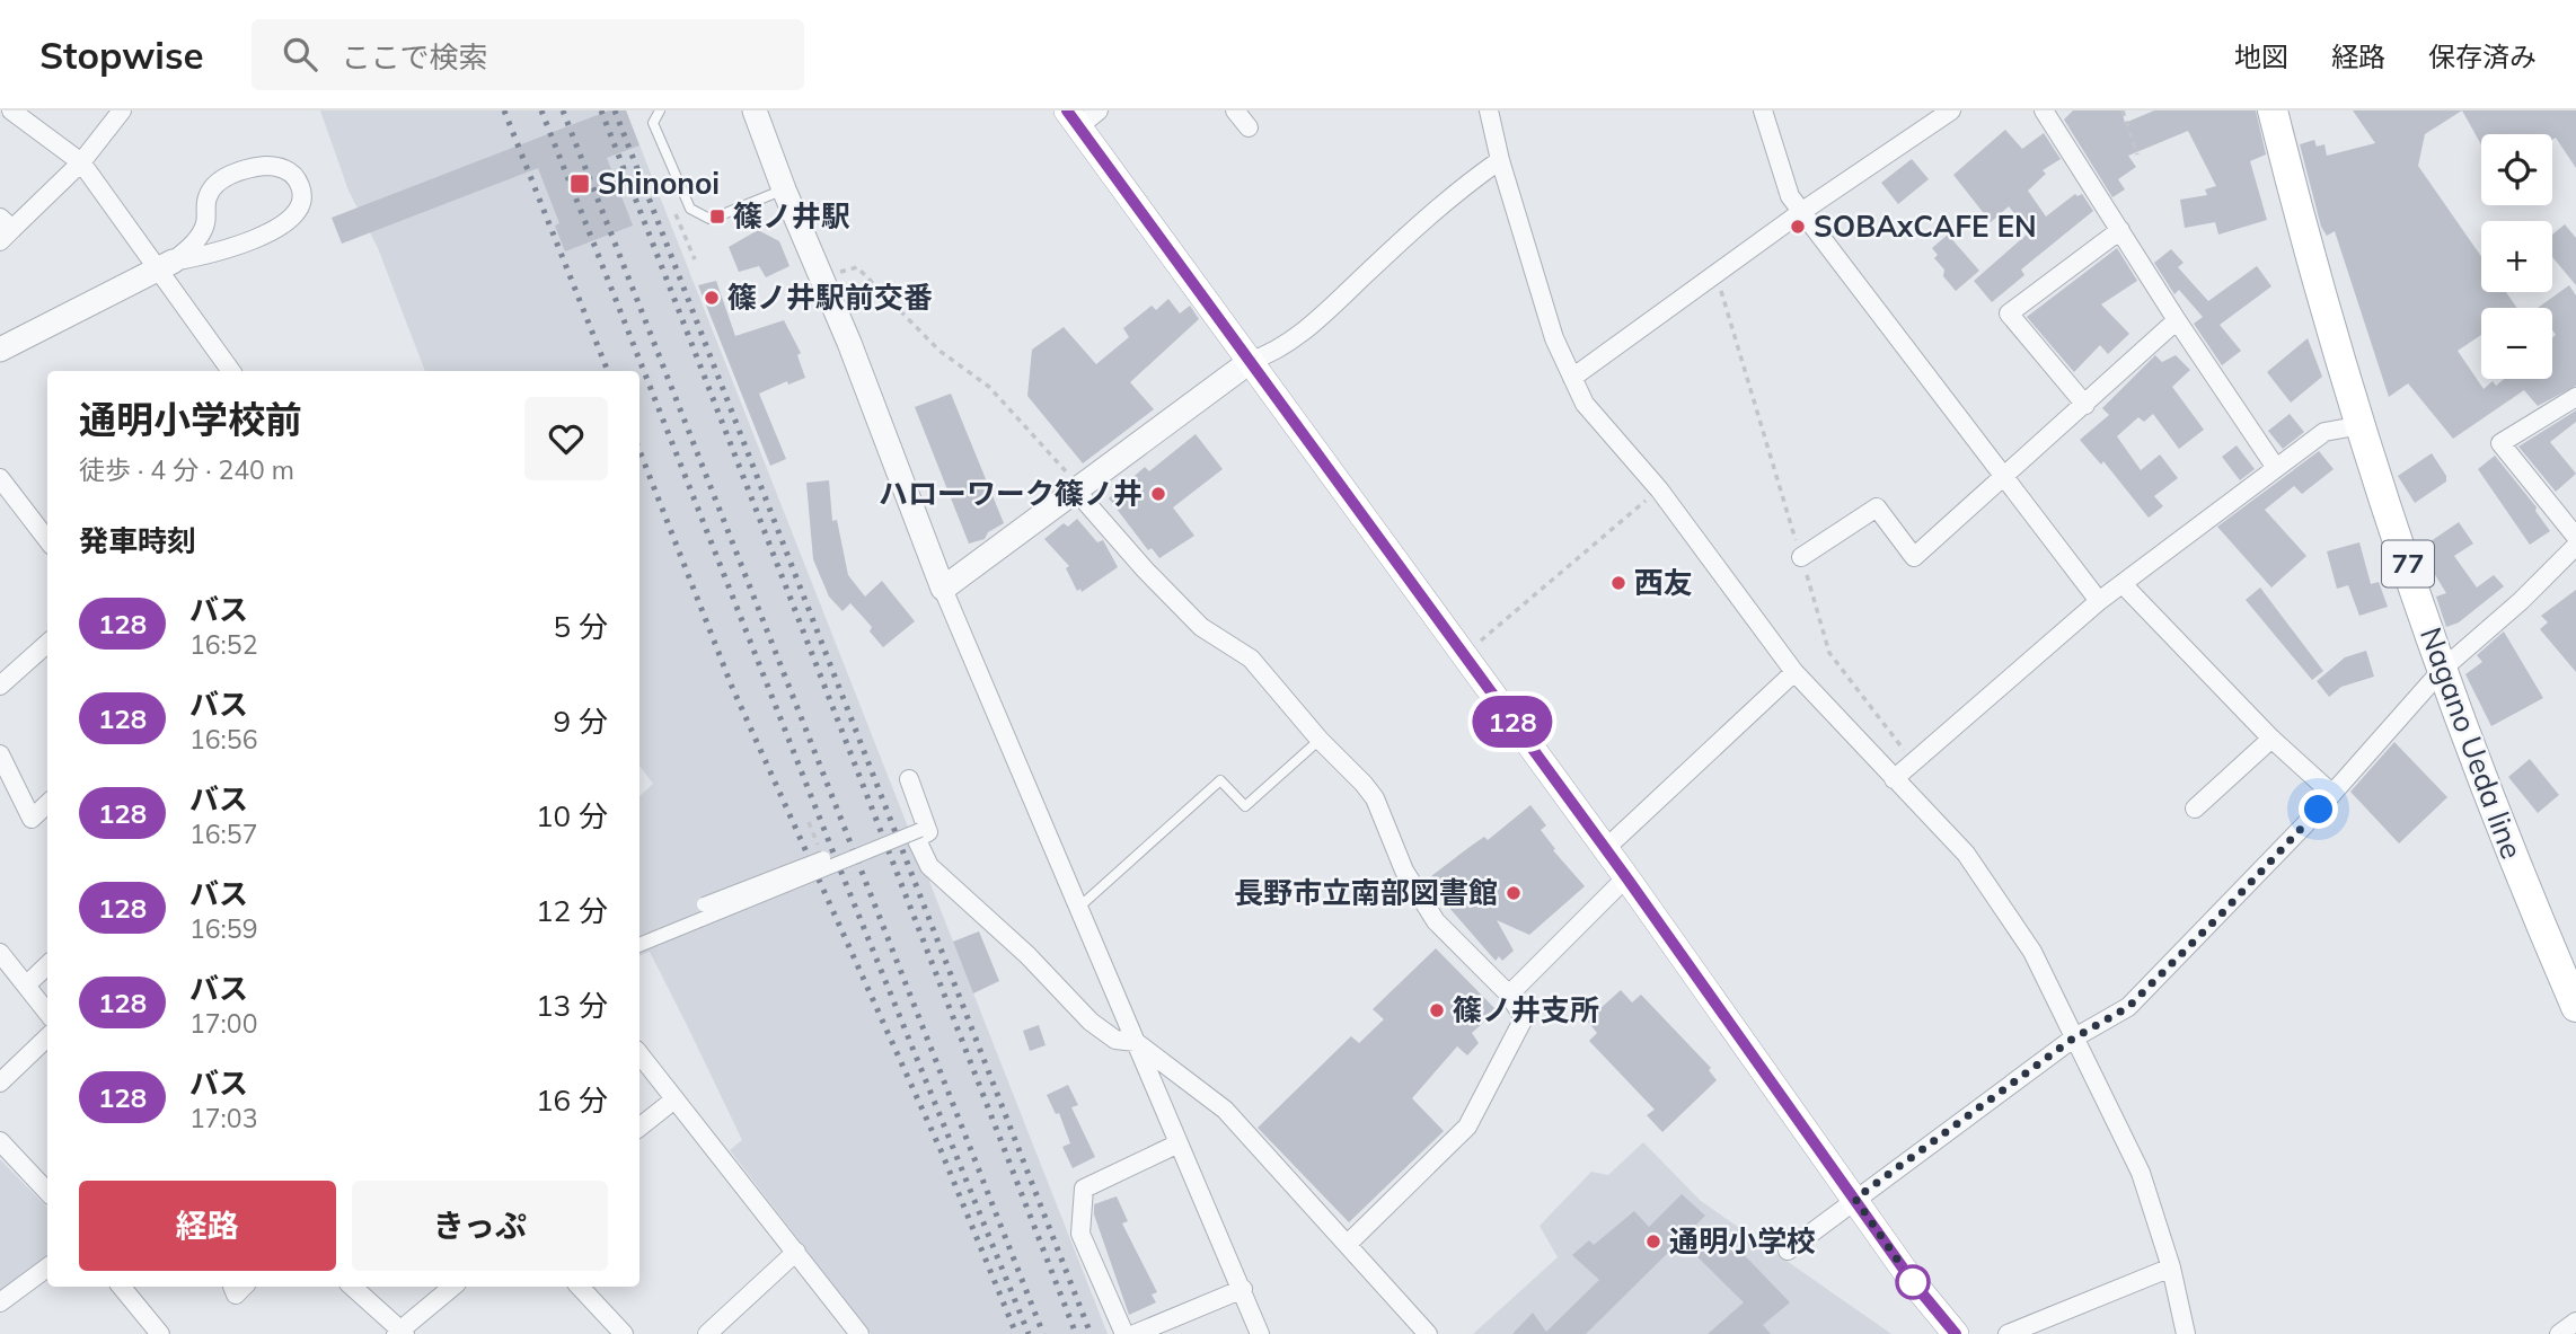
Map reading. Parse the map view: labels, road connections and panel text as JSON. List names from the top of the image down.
{
  "streets": {
    "main road": ["77", "Nagano Ueda line"]
  },
  "places": {
    "transit": ["Shinonoi", "篠ノ井駅"],
    "other": [
      "SOBAxCAFE EN",
      "篠ノ井駅前交番",
      "ハローワーク篠ノ井",
      "西友",
      "長野市立南部図書館",
      "篠ノ井支所",
      "通明小学校"
    ]
  },
  "lines": ["bus line 128"],
  "page": {
    "header": "Stopwise",
    "search": "ここで検索",
    "nav": ["地図", "経路", "保存済み"],
    "on_map": "128",
    "map_buttons": ["+", "−"],
    "heading": [
      ["通明小学校前", "徒歩 · 4 分 · 240 m"],
      "発車時刻"
    ],
    "list": [
      {
        "mark": "128",
        "name": "バス",
        "note": "16:52",
        "value": "5 分"
      },
      {
        "mark": "128",
        "name": "バス",
        "note": "16:56",
        "value": "9 分"
      },
      {
        "mark": "128",
        "name": "バス",
        "note": "16:57",
        "value": "10 分"
      },
      {
        "mark": "128",
        "name": "バス",
        "note": "16:59",
        "value": "12 分"
      },
      {
        "mark": "128",
        "name": "バス",
        "note": "17:00",
        "value": "13 分"
      },
      {
        "mark": "128",
        "name": "バス",
        "note": "17:03",
        "value": "16 分"
      }
    ],
    "buttons": ["経路", "きっぷ"]
  }
}
